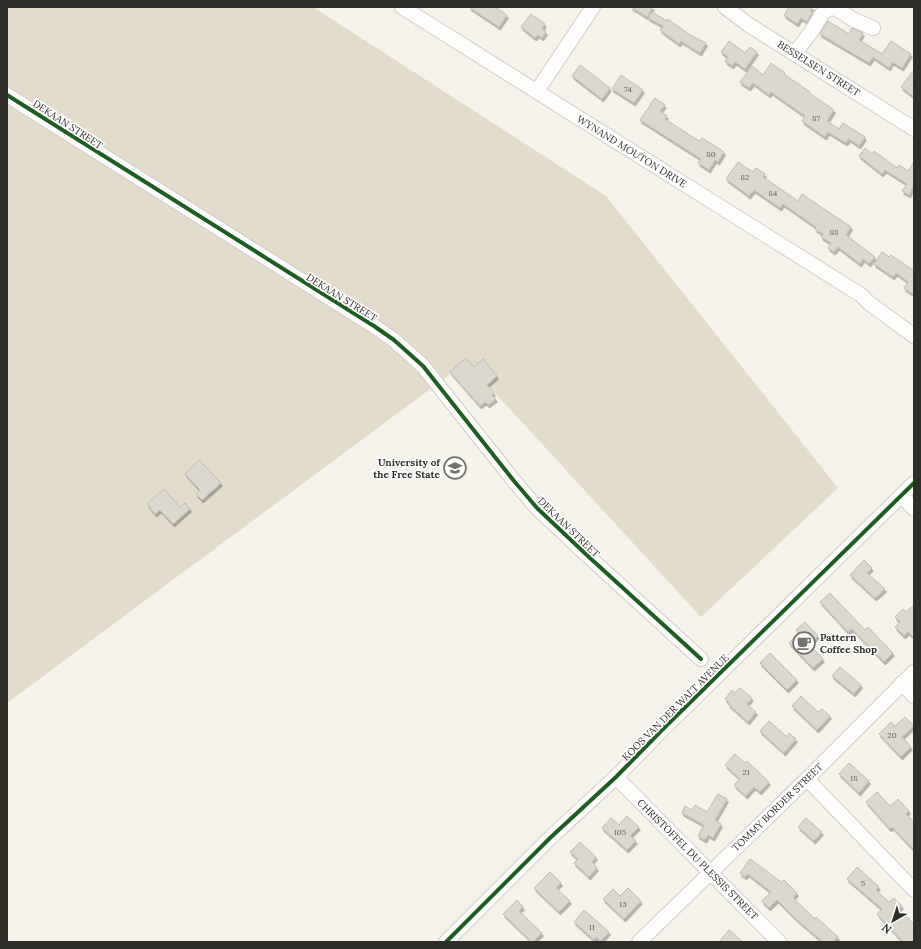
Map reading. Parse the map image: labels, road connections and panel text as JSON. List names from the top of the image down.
{
  "streets": {
    "street": [
      "BESSELSEN STREET",
      "DEKAAN STREET",
      "WYNAND MOUTON DRIVE",
      "KOOS VAN DER WALT AVENUE",
      "TOMMY BORDER STREET",
      "CHRISTOFFEL DU PLESSIS STREET"
    ]
  },
  "crossings": [
    ["KOOS VAN DER WALT AVENUE", "CHRISTOFFEL DU PLESSIS STREET"],
    ["TOMMY BORDER STREET", "CHRISTOFFEL DU PLESSIS STREET"]
  ],
  "places": {
    "school or university": ["University of the Free State"],
    "cafe": ["Pattern Coffee Shop"]
  },
  "house_numbers": [
    "74",
    "87",
    "80",
    "82",
    "84",
    "88",
    "20",
    "21",
    "18",
    "105",
    "5",
    "13",
    "11"
  ],
  "north": "bottom left"
}
